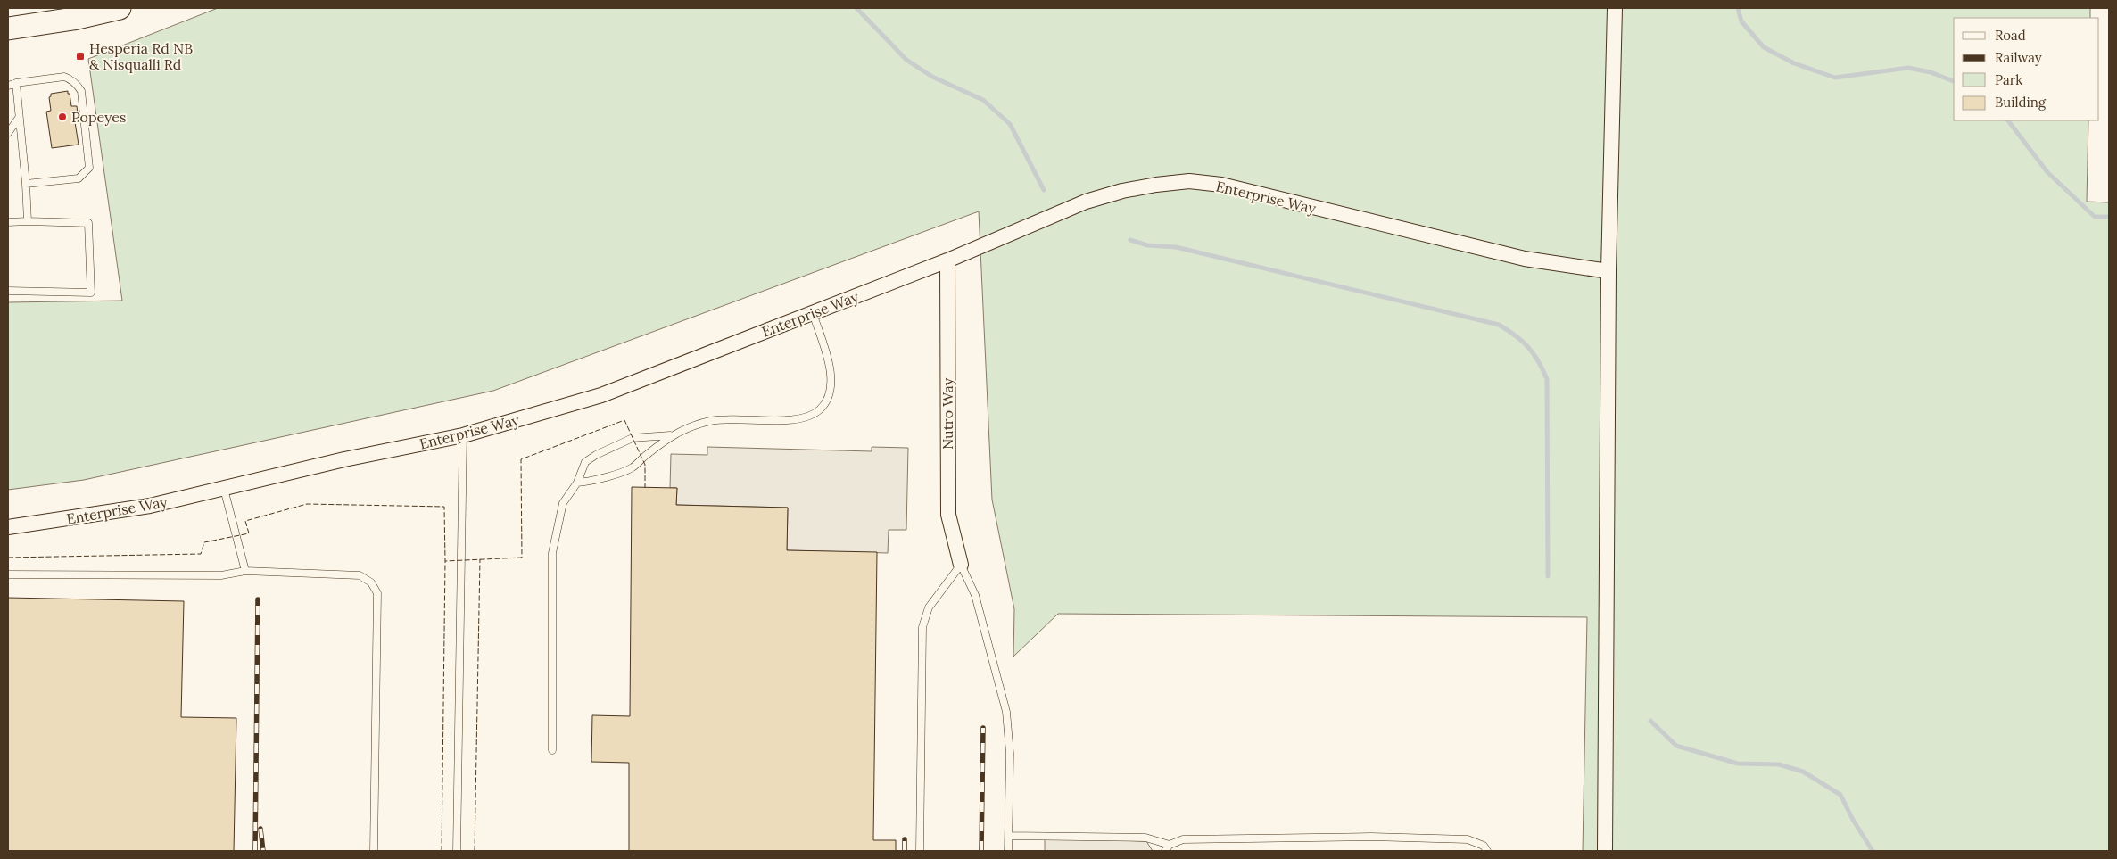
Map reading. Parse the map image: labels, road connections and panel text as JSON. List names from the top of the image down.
{
  "streets": {
    "street": ["Enterprise Way", "Nutro Way"]
  },
  "crossings": [
    ["Enterprise Way", "Nutro Way"]
  ],
  "places": {
    "transit": ["Hesperia Rd NB & Nisqualli Rd"],
    "other": ["Popeyes"]
  },
  "legend": [
    "Road",
    "Railway",
    "Park",
    "Building"
  ]
}
